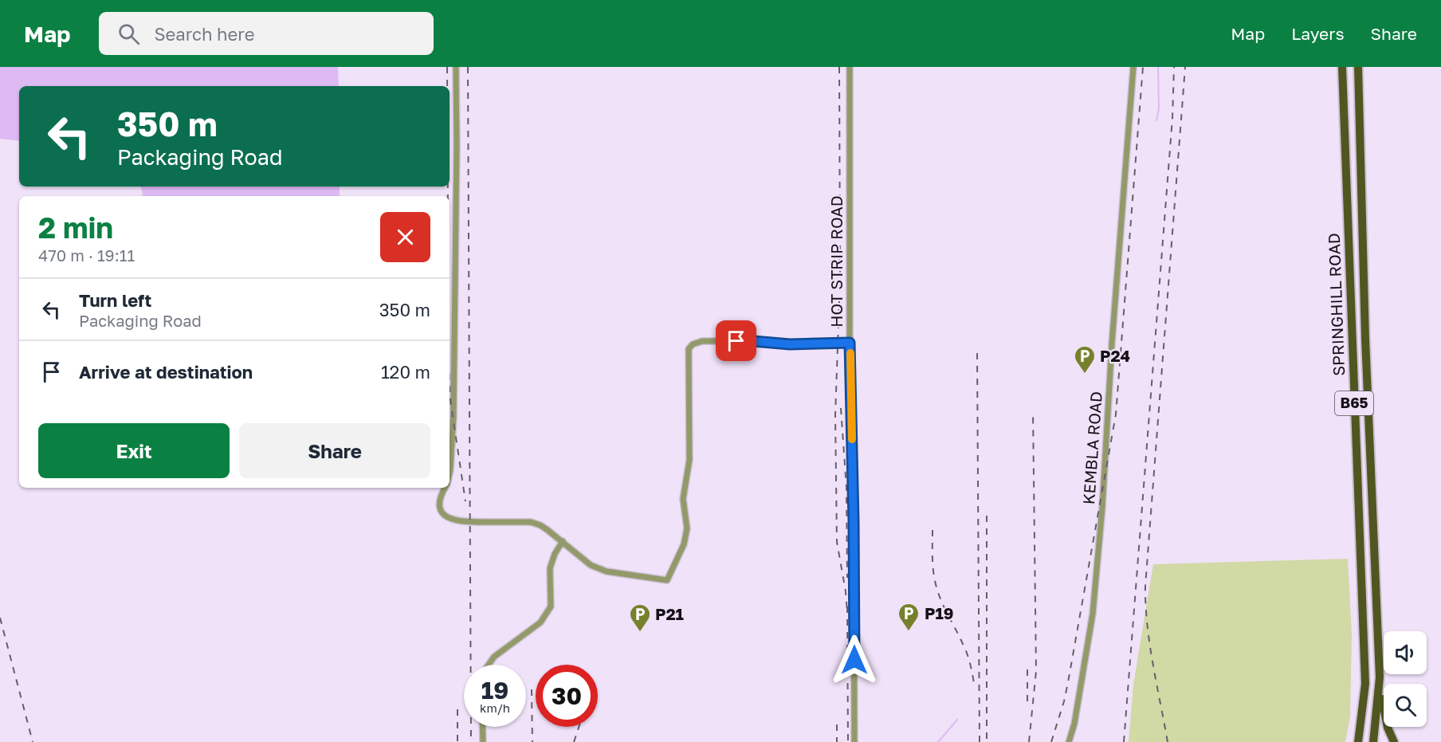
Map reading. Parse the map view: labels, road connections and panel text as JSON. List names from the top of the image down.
{
  "streets": {
    "main road": ["SPRINGHILL ROAD", "B65"],
    "street": ["HOT STRIP ROAD", "KEMBLA ROAD"]
  },
  "places": {
    "parking": ["P24", "P19", "P21"]
  },
  "page": {
    "header": "Map",
    "search": "Search here",
    "nav": ["Map", "Layers", "Share"],
    "turn": ["350 m", "Packaging Road"],
    "heading": ["2 min", "470 m · 19:11"],
    "list": [
      {
        "name": "Turn left",
        "note": "Packaging Road",
        "value": "350 m"
      },
      {
        "name": "Arrive at destination",
        "value": "120 m"
      }
    ],
    "buttons": ["Exit", "Share"],
    "speed": "19 km/h",
    "limit": "30"
  }
}
